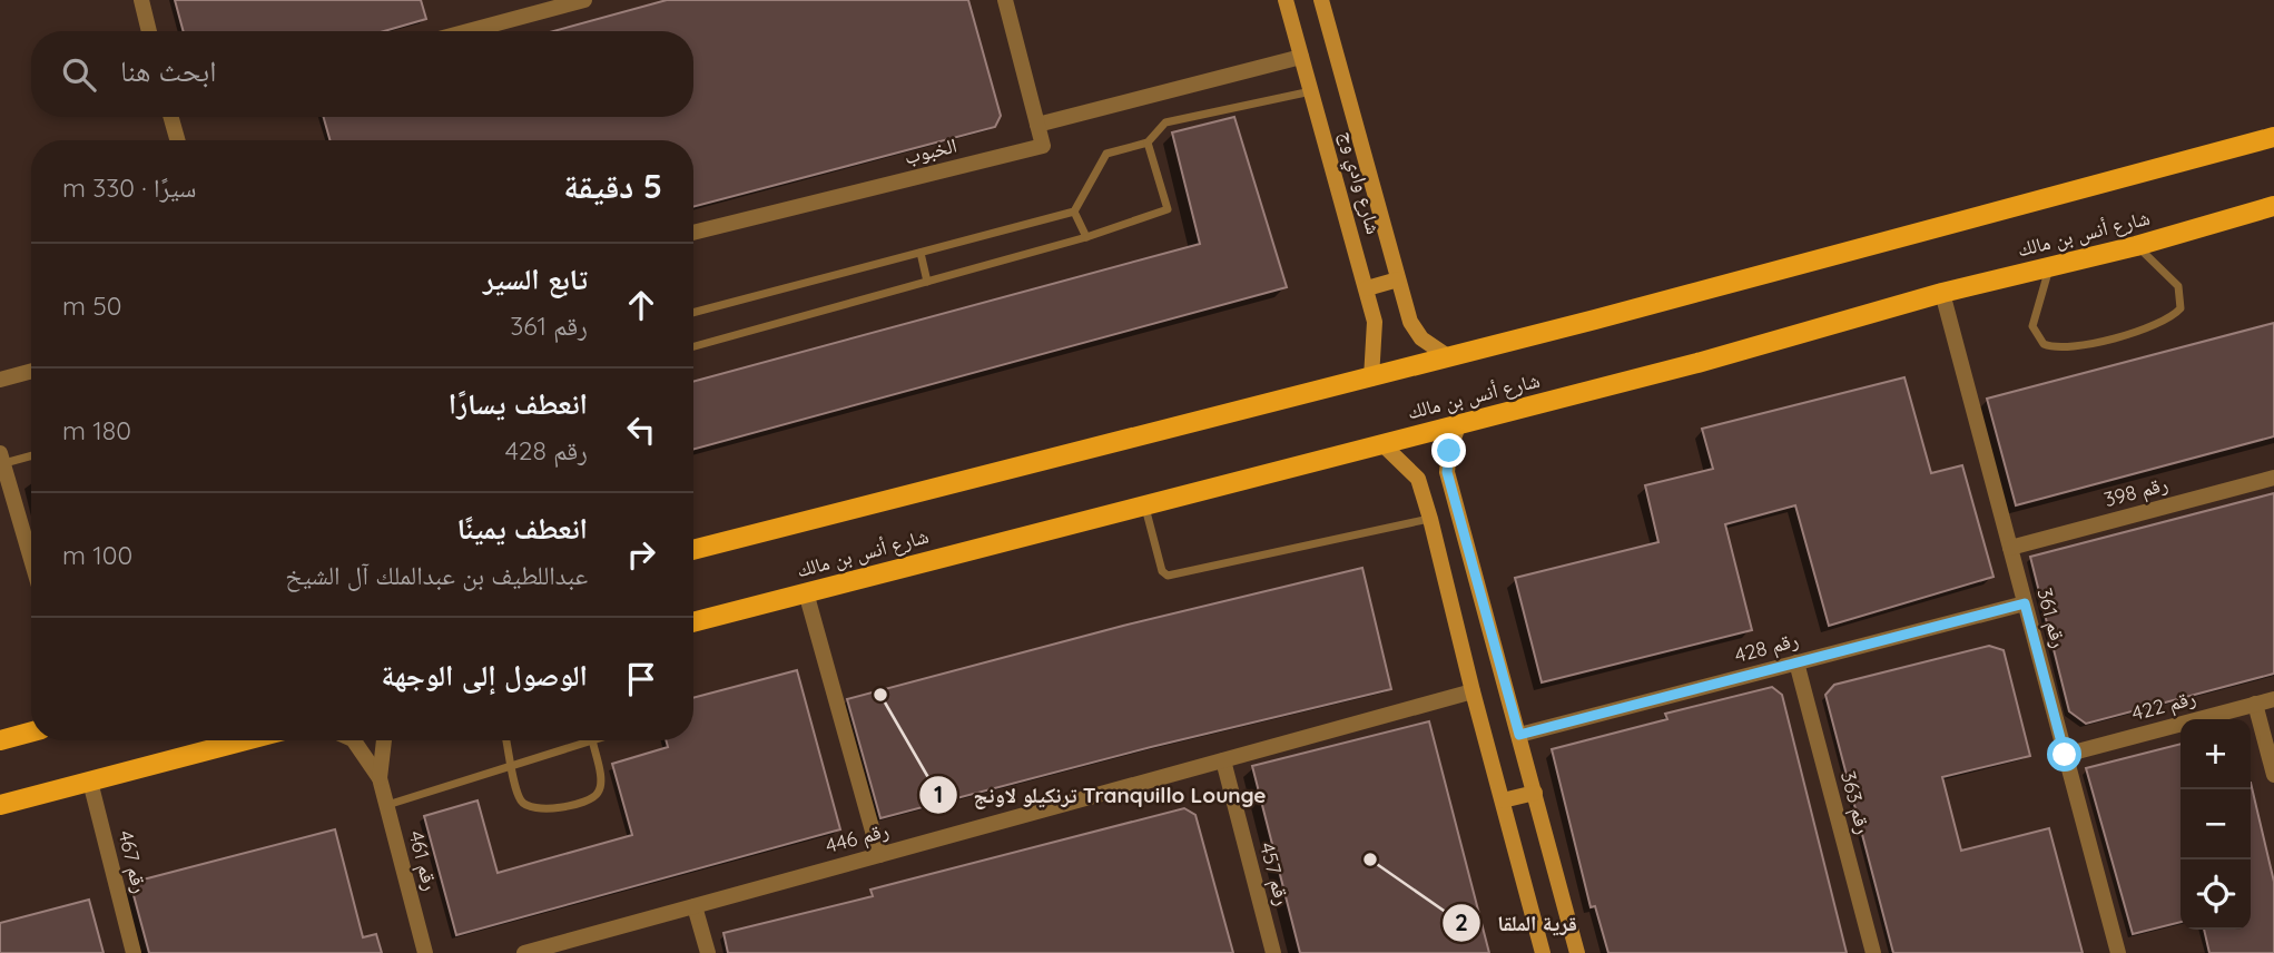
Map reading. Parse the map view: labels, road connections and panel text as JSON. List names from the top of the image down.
{
  "streets": {
    "main road": ["شارع أنس بن مالك"],
    "street": [
      "الخبوب",
      "شارع وادي وج",
      "رقم 398",
      "رقم 361",
      "رقم 428",
      "رقم 422",
      "رقم 363",
      "رقم 446",
      "رقم 461",
      "رقم 467",
      "رقم 457"
    ]
  },
  "crossings": [
    ["شارع أنس بن مالك", "رقم 361"],
    ["رقم 398", "رقم 361"],
    ["رقم 361", "رقم 428"],
    ["رقم 361", "رقم 422"],
    ["رقم 428", "رقم 363"],
    ["رقم 446", "رقم 457"]
  ],
  "places": ["ترنكيلو لاونج Tranquillo Lounge", "قرية الملقا"],
  "page": {
    "search": "ابحث هنا",
    "heading": ["5 دقيقة", "سيرًا · 330 m"],
    "list": [
      ["تابع السير", "رقم 361", "50 m"],
      ["انعطف يسارًا", "رقم 428", "180 m"],
      ["انعطف يمينًا", "عبداللطيف بن عبدالملك آل الشيخ", "100 m"],
      "الوصول إلى الوجهة"
    ],
    "map_buttons": ["+", "−"]
  }
}
